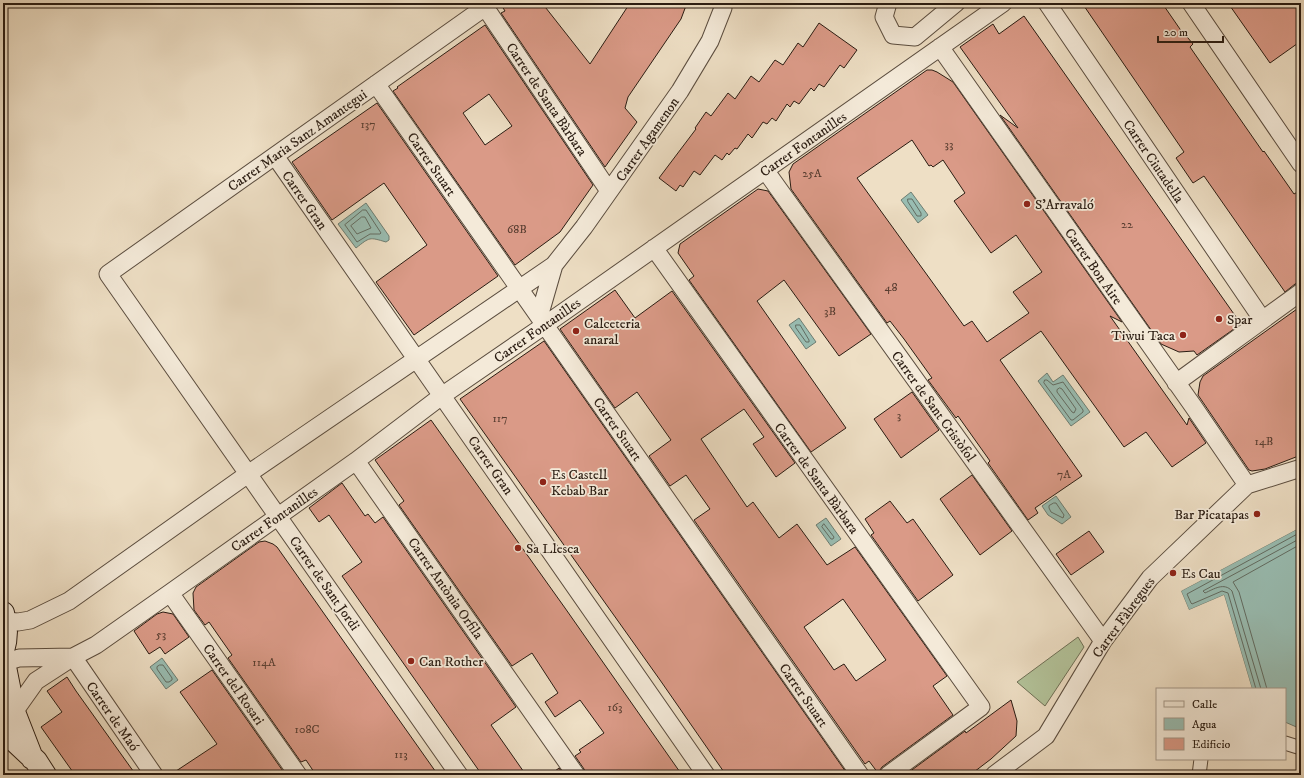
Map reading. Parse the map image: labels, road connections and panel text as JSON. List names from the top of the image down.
{
  "streets": {
    "street": [
      "Carrer de Santa Bàrbara",
      "Carrer Agamenon",
      "Carrer Maria Sanz Amantegui",
      "Carrer Fontanilles",
      "Carrer Ciutadella",
      "Carrer Stuart",
      "Carrer Gran",
      "Carrer Bon Aire",
      "Carrer de Sant Cristòfol",
      "Carrer de Sant Jordi",
      "Carrer Antònia Orfila",
      "Carrer Fàbregues",
      "Carrer del Rosari",
      "Carrer de Maó"
    ]
  },
  "crossings": [
    ["Carrer de Santa Bàrbara", "Carrer Agamenon"],
    ["Carrer de Santa Bàrbara", "Carrer Maria Sanz Amantegui"],
    ["Carrer de Santa Bàrbara", "Carrer Fontanilles"],
    ["Carrer Agamenon", "Carrer Fontanilles"],
    ["Carrer Agamenon", "Carrer Stuart"],
    ["Carrer Maria Sanz Amantegui", "Carrer Stuart"],
    ["Carrer Maria Sanz Amantegui", "Carrer Gran"],
    ["Carrer Maria Sanz Amantegui", "Carrer de Sant Jordi"],
    ["Carrer Fontanilles", "Carrer Stuart"],
    ["Carrer Fontanilles", "Carrer Gran"],
    ["Carrer Fontanilles", "Carrer Bon Aire"],
    ["Carrer Fontanilles", "Carrer de Sant Cristòfol"],
    ["Carrer Fontanilles", "Carrer de Sant Jordi"],
    ["Carrer Fontanilles", "Carrer Antònia Orfila"],
    ["Carrer Fontanilles", "Carrer del Rosari"],
    ["Carrer Fontanilles", "Carrer de Maó"],
    ["Carrer Bon Aire", "Carrer Fàbregues"],
    ["Carrer de Sant Cristòfol", "Carrer Fàbregues"]
  ],
  "places": [
    "S'Arravaló",
    "Spar",
    "Calceteria anaral",
    "Tiwui Taca",
    "Es Castell Kebab Bar",
    "Bar Picatapas",
    "Sa Llesca",
    "Es Cau",
    "Can Rother"
  ],
  "house_numbers": [
    "137",
    "33",
    "25A",
    "22",
    "68B",
    "48",
    "3B",
    "3",
    "117",
    "14B",
    "7A",
    "53",
    "114A",
    "163",
    "108C",
    "113"
  ],
  "legend": ["Calle", "Agua", "Edificio"],
  "scale_bar": "20 m"
}
